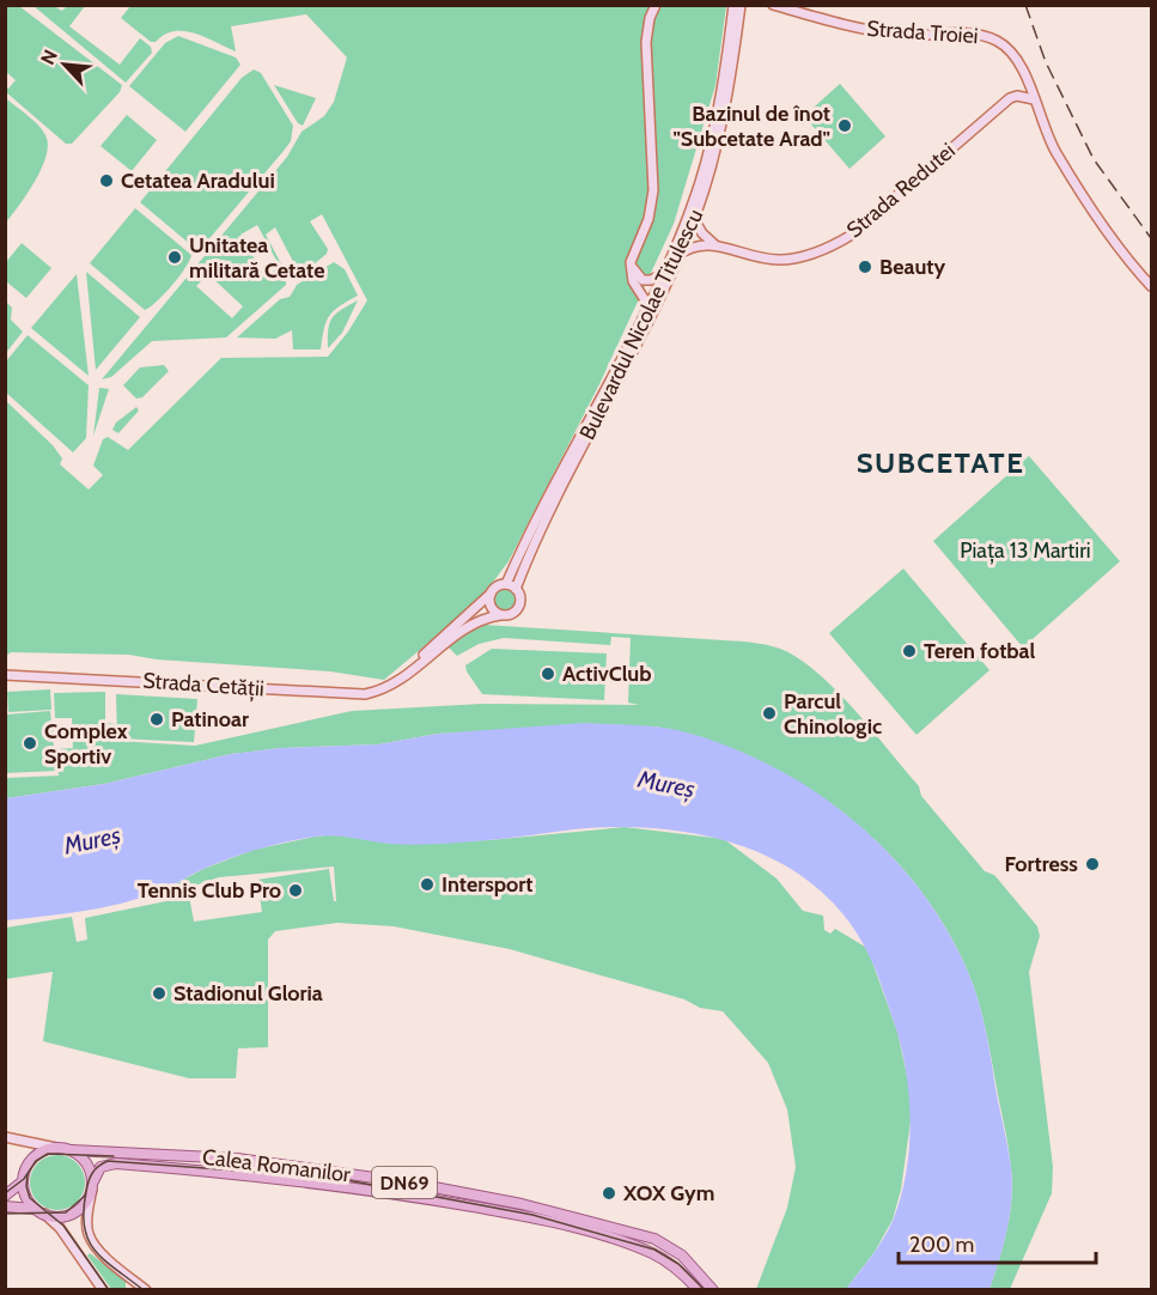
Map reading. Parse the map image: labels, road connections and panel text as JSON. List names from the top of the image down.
{
  "streets": {
    "main road": [
      "Strada Troiei",
      "Strada Redutei",
      "Bulevardul Nicolae Titulescu",
      "Strada Cetății",
      "Calea Romanilor",
      "DN69"
    ]
  },
  "crossings": [
    ["Strada Troiei", "Strada Redutei"],
    ["Bulevardul Nicolae Titulescu", "Strada Cetății"]
  ],
  "districts": ["SUBCETATE"],
  "water": ["Mureș"],
  "parks": ["Piața 13 Martiri"],
  "places": [
    "Bazinul de înot \"Subcetate Arad\"",
    "Cetatea Aradului",
    "Unitatea militară Cetate",
    "Beauty",
    "Teren fotbal",
    "ActivClub",
    "Parcul Chinologic",
    "Patinoar",
    "Complex Sportiv",
    "Fortress",
    "Intersport",
    "Tennis Club Pro",
    "Stadionul Gloria",
    "XOX Gym"
  ],
  "scale_bar": "200 m",
  "north": "top left"
}
